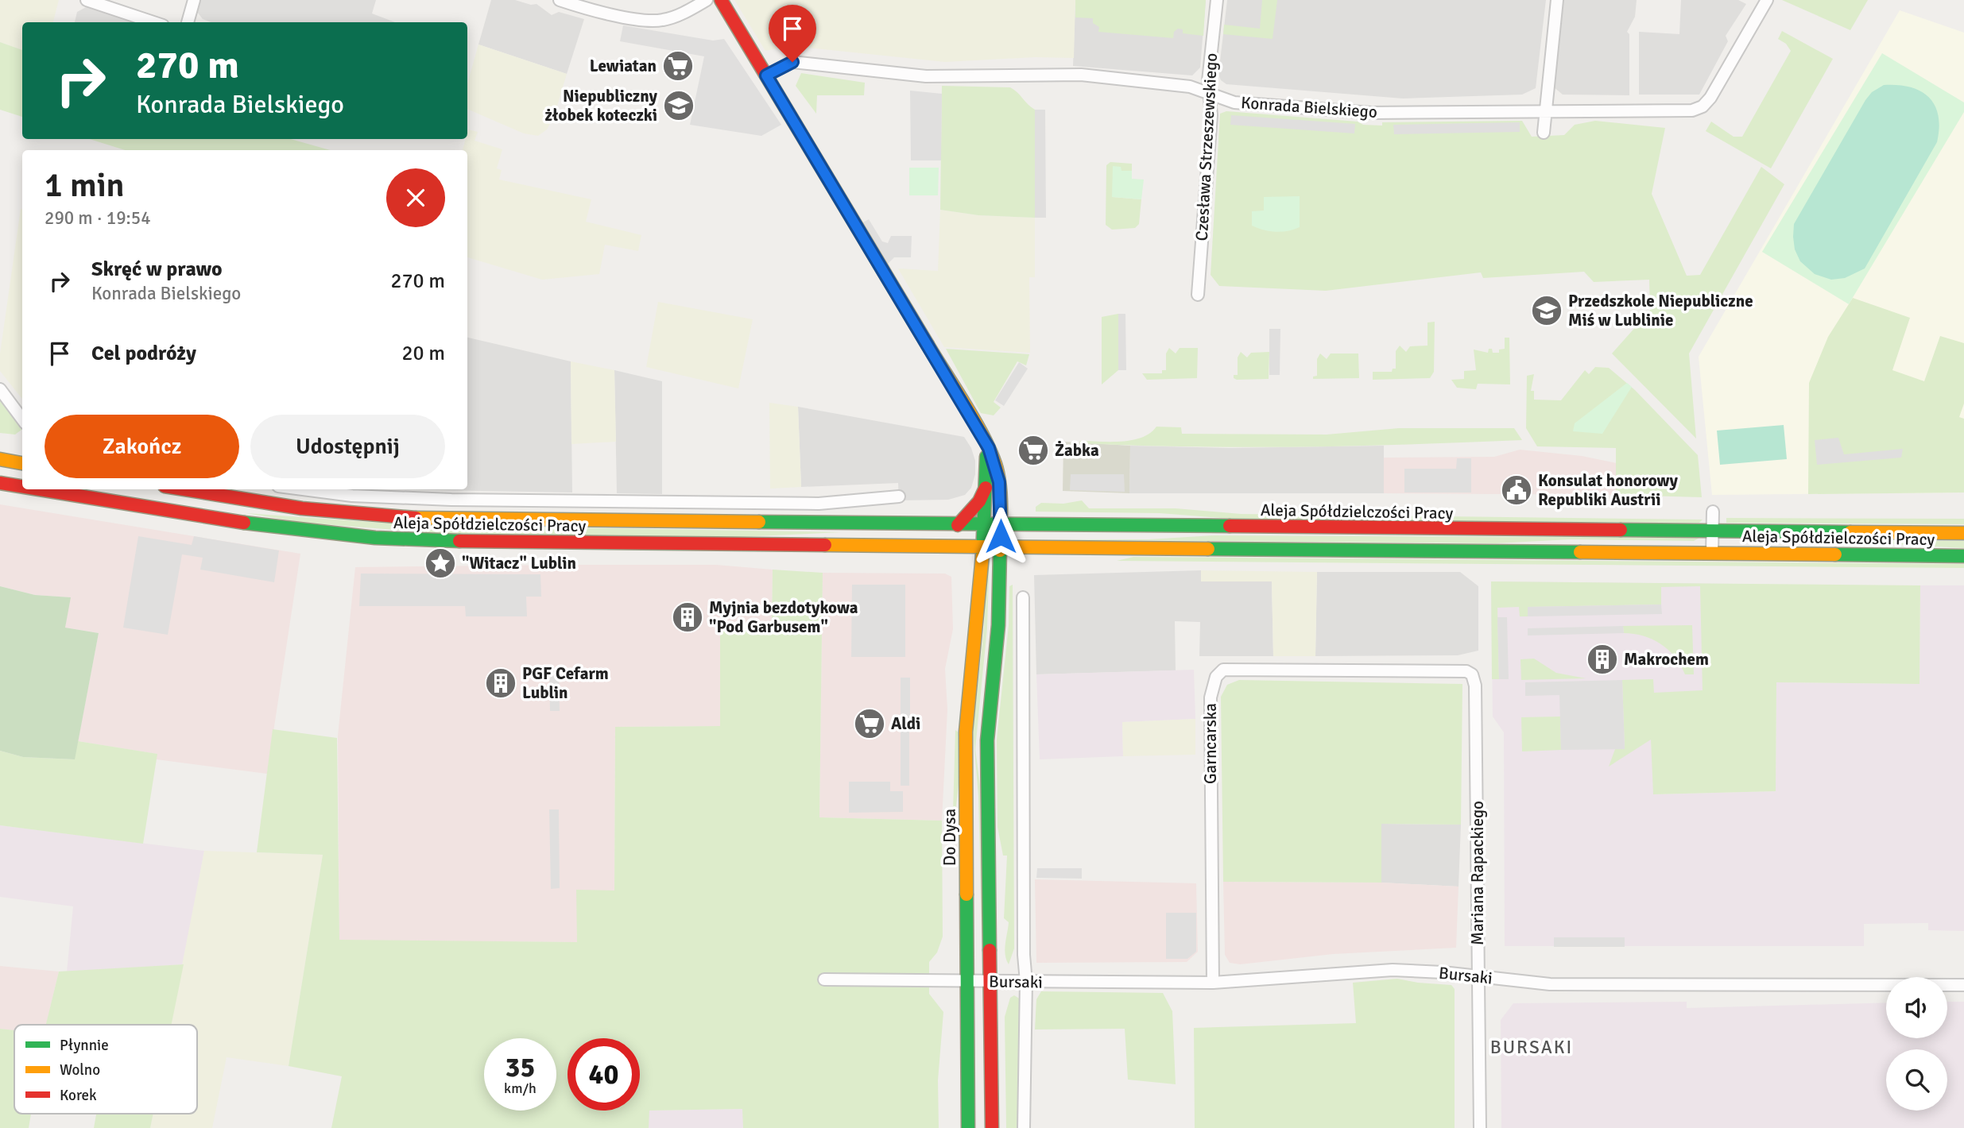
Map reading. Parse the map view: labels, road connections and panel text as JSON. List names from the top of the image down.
{
  "streets": {
    "main road": ["Aleja Spółdzielczości Pracy", "Do Dysa"],
    "street": [
      "Konrada Bielskiego",
      "Czesława Strzeszewskiego",
      "Garncarska",
      "Mariana Rapackiego",
      "Bursaki"
    ]
  },
  "crossings": [
    ["Konrada Bielskiego", "Czesława Strzeszewskiego"],
    ["Aleja Spółdzielczości Pracy", "Do Dysa"],
    ["Garncarska", "Mariana Rapackiego"],
    ["Garncarska", "Bursaki"],
    ["Do Dysa", "Bursaki"],
    ["Mariana Rapackiego", "Bursaki"]
  ],
  "districts": ["BURSAKI"],
  "places": {
    "supermarket": ["Lewiatan", "Żabka", "Aldi"],
    "school or university": ["Niepubliczny żłobek koteczki", "Przedszkole Niepubliczne Miś w Lublinie"],
    "public building": ["Konsulat honorowy Republiki Austrii"],
    "place": ["\"Witacz\" Lublin"],
    "building": ["Myjnia bezdotykowa \"Pod Garbusem\"", "Makrochem", "PGF Cefarm Lublin"]
  },
  "legend": ["Płynnie", "Wolno", "Korek"],
  "page": {
    "turn": ["270 m", "Konrada Bielskiego"],
    "heading": ["1 min", "290 m · 19:54"],
    "list": [
      {
        "name": "Skręć w prawo",
        "note": "Konrada Bielskiego",
        "value": "270 m"
      },
      {
        "name": "Cel podróży",
        "value": "20 m"
      }
    ],
    "buttons": ["Zakończ", "Udostępnij"],
    "speed": "35 km/h",
    "limit": "40"
  }
}
